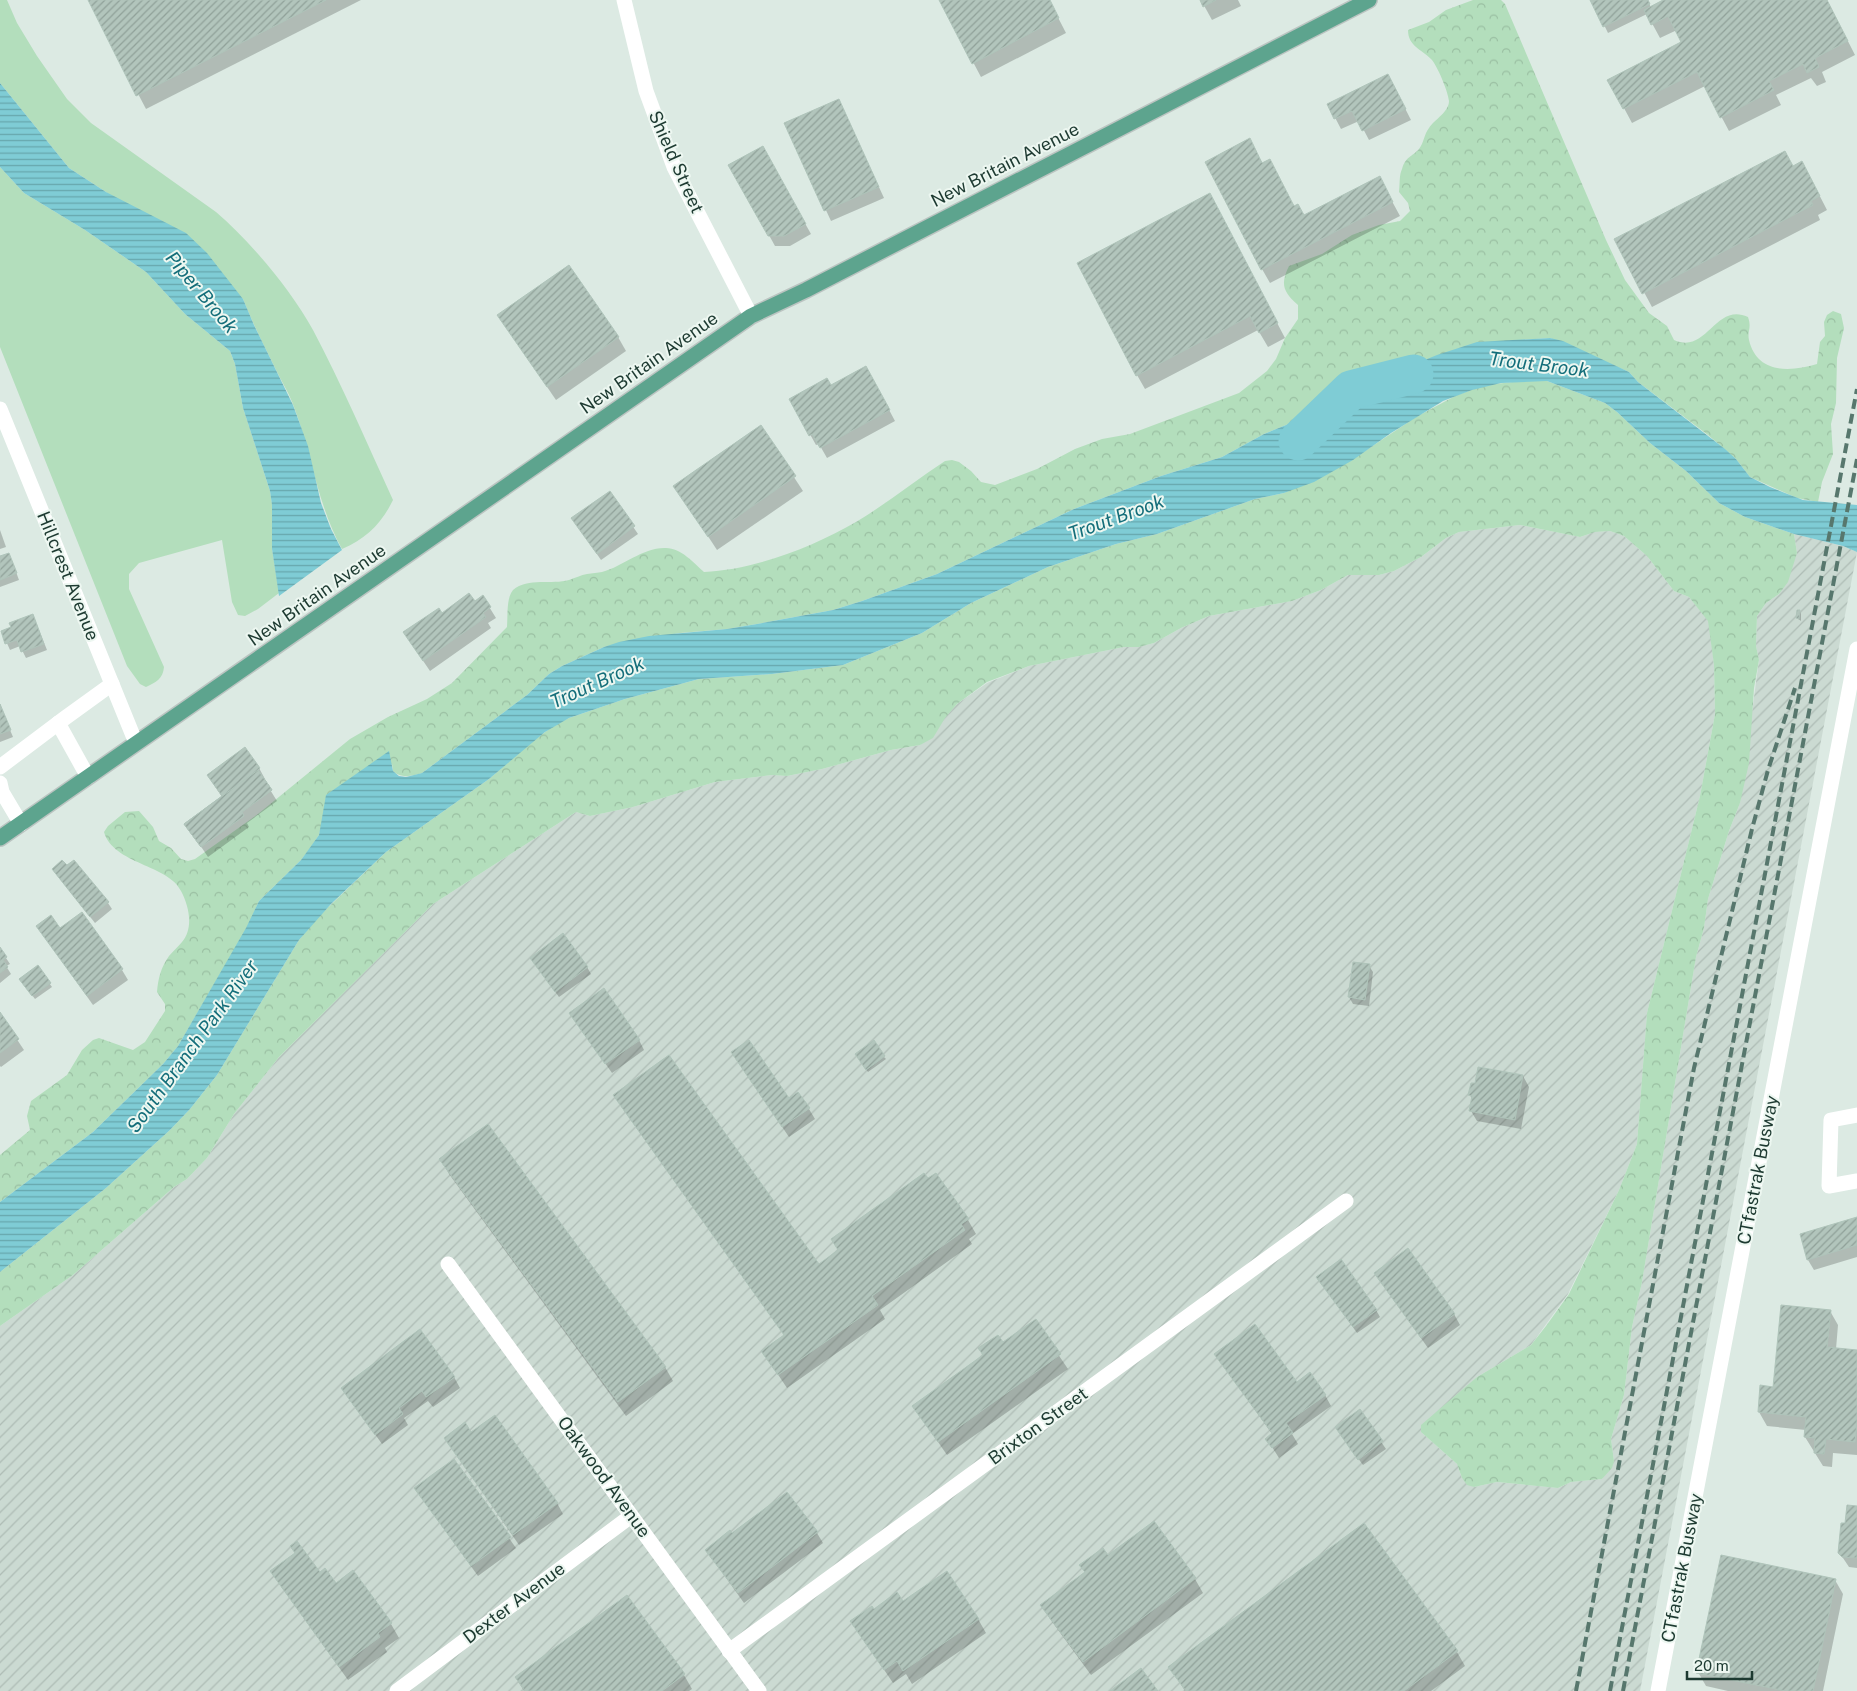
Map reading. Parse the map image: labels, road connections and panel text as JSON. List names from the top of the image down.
{
  "streets": {
    "main road": ["New Britain Avenue"],
    "street": [
      "Shield Street",
      "Hillcrest Avenue",
      "CTfastrak Busway",
      "Brixton Street",
      "Oakwood Avenue",
      "Dexter Avenue"
    ]
  },
  "crossings": [
    ["Shield Street", "New Britain Avenue"],
    ["New Britain Avenue", "Hillcrest Avenue"],
    ["Brixton Street", "Oakwood Avenue"],
    ["Oakwood Avenue", "Dexter Avenue"]
  ],
  "water": ["Piper Brook", "Trout Brook", "South Branch Park River"],
  "scale_bar": "20 m"
}
